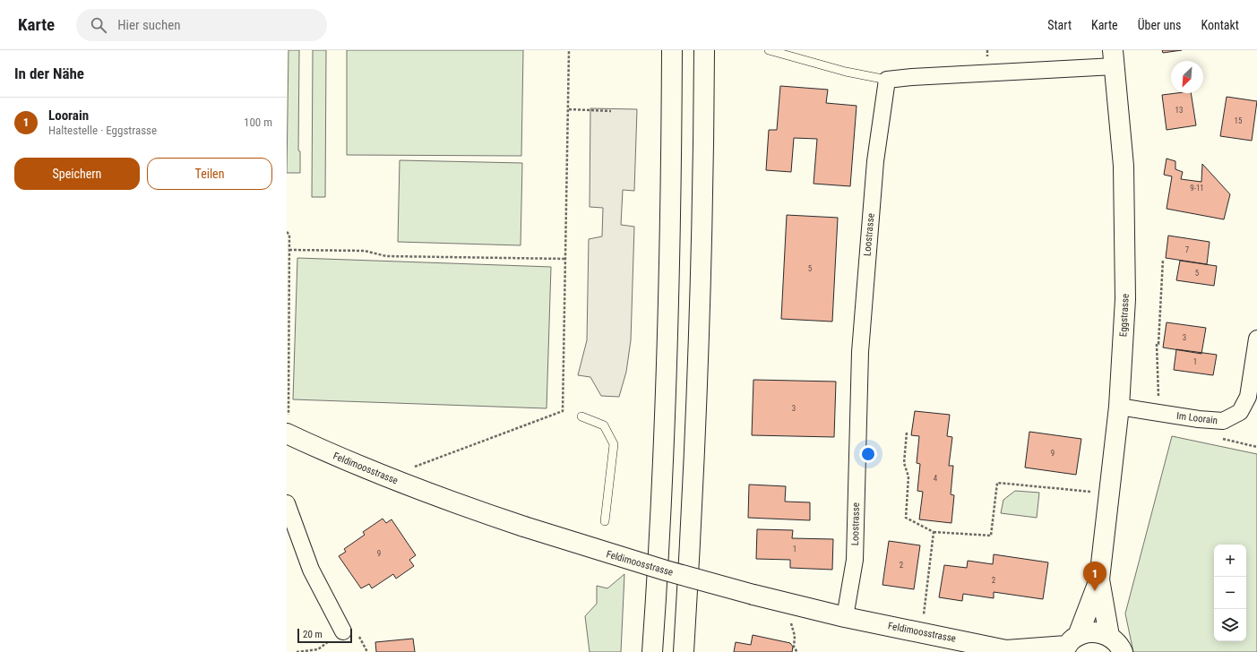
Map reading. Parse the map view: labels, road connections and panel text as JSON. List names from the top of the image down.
{
  "streets": {
    "main road": ["Eggstrasse", "Feldimoosstrasse"],
    "street": ["Loostrasse", "Im Loorain"]
  },
  "crossings": [
    ["Loostrasse", "Feldimoosstrasse"],
    ["Eggstrasse", "Im Loorain"],
    ["Eggstrasse", "Feldimoosstrasse"]
  ],
  "house_numbers": [
    "13",
    "15",
    "9-11",
    "7",
    "5",
    "5",
    "3",
    "1",
    "3",
    "9",
    "4",
    "1",
    "9",
    "2",
    "2"
  ],
  "scale_bar": "20 m",
  "north": "bottom left",
  "page": {
    "header": "Karte",
    "search": "Hier suchen",
    "nav": [
      "Start",
      "Karte",
      "Über uns",
      "Kontakt"
    ],
    "heading": "In der Nähe",
    "list": [
      {
        "mark": "1",
        "name": "Loorain",
        "note": "Haltestelle · Eggstrasse",
        "value": "100 m"
      }
    ],
    "buttons": ["Speichern", "Teilen"],
    "map_buttons": ["+", "−"],
    "pins": "1",
    "scale": "20 m"
  }
}
